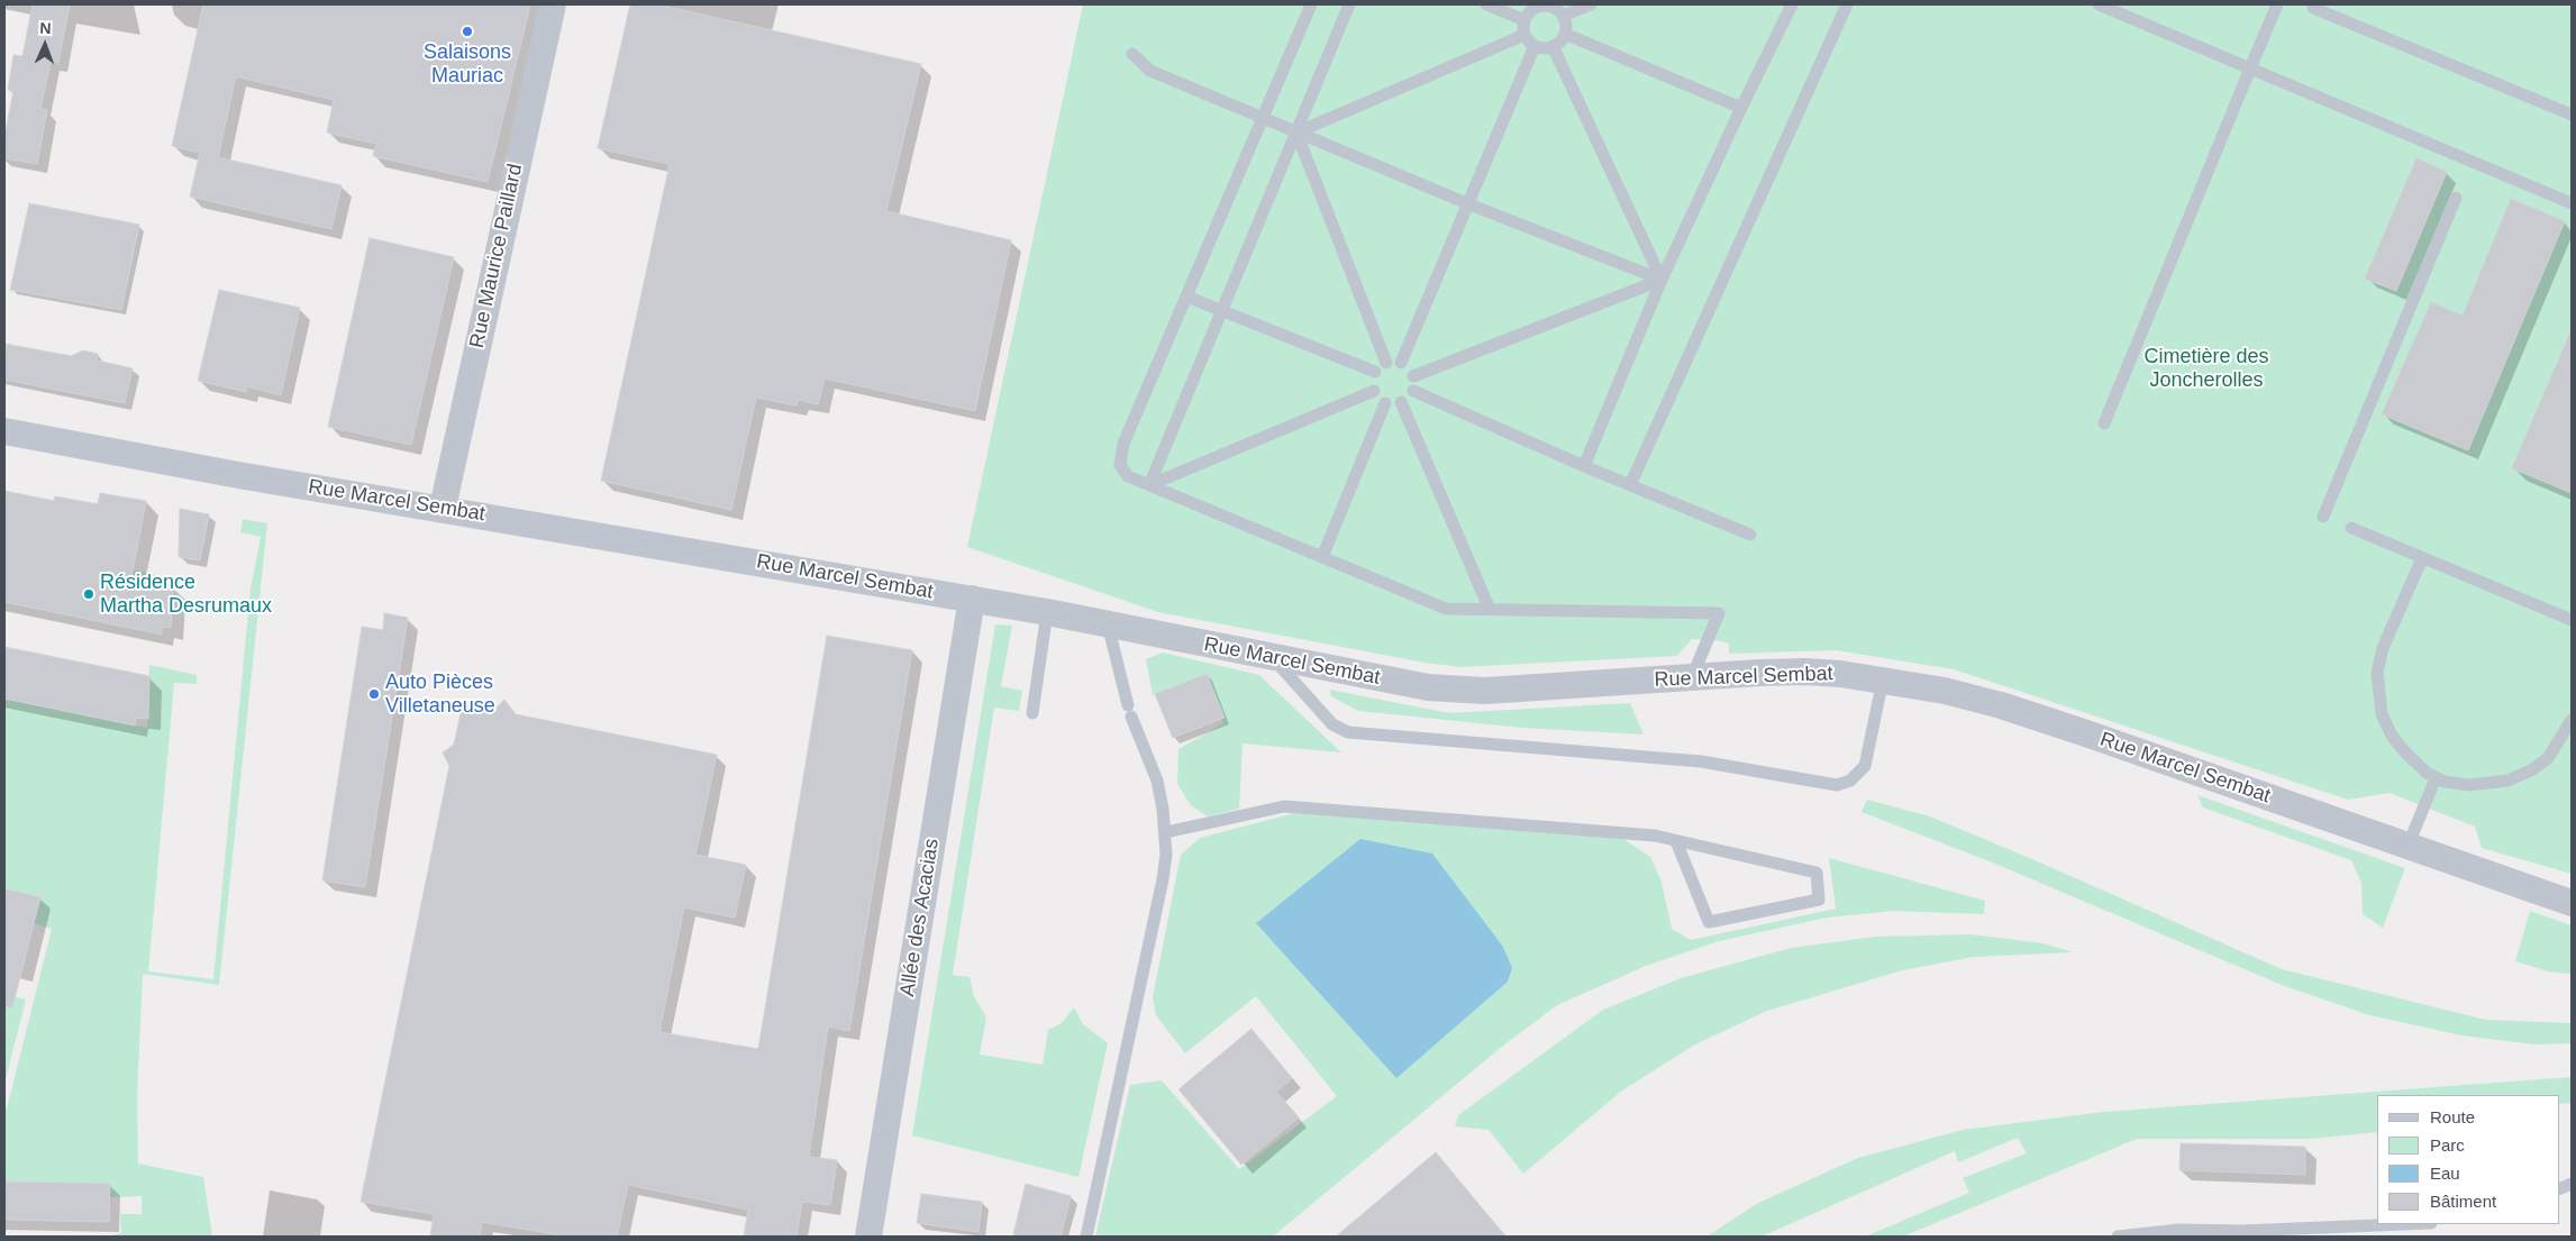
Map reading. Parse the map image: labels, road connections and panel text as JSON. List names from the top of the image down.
{
  "streets": {
    "street": ["Rue Maurice Paillard", "Rue Marcel Sembat", "Allée des Acacias"]
  },
  "crossings": [
    ["Rue Maurice Paillard", "Rue Marcel Sembat"],
    ["Rue Marcel Sembat", "Allée des Acacias"]
  ],
  "parks": ["Cimetière des Joncherolles"],
  "places": ["Salaisons Mauriac", "Résidence Martha Desrumaux", "Auto Pièces Villetaneuse"],
  "legend": [
    "Route",
    "Parc",
    "Eau",
    "Bâtiment"
  ],
  "north": "top"
}
